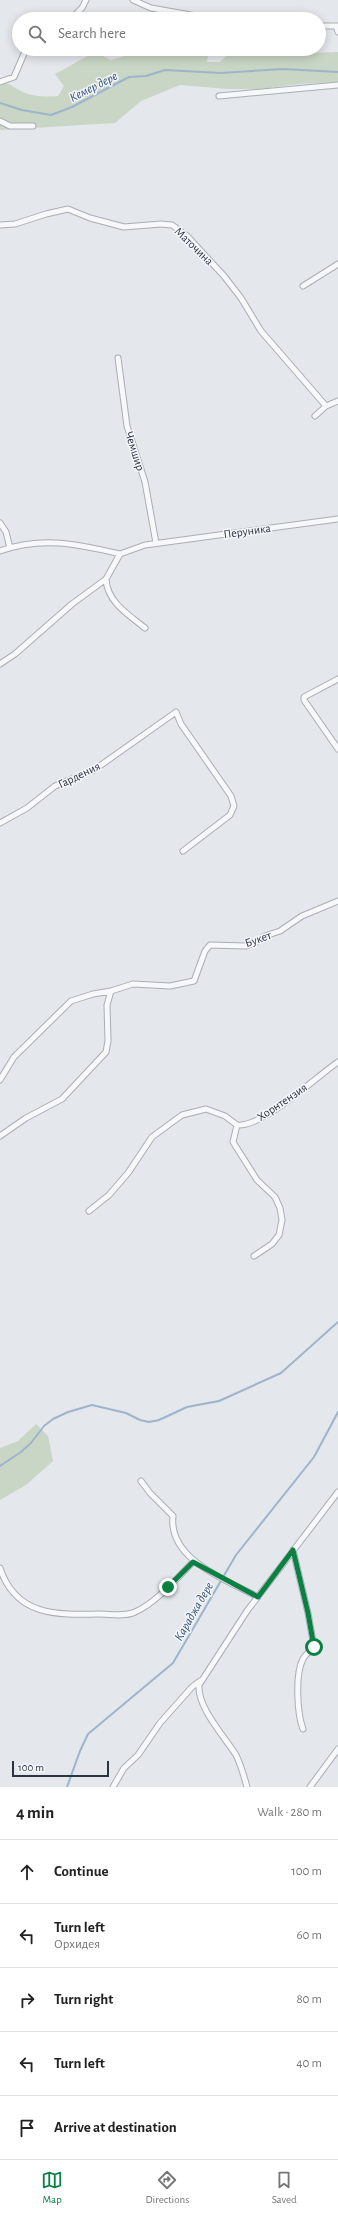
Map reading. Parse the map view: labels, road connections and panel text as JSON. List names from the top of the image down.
{
  "streets": {
    "street": [
      "Маточина",
      "Чемшир",
      "Перуника",
      "Гардения",
      "Букет",
      "Хорнтензия"
    ]
  },
  "crossings": [
    ["Чемшир", "Перуника"]
  ],
  "water": ["Кемер дере", "Караджа дере"],
  "scale_bar": "100 m",
  "page": {
    "search": "Search here",
    "scale": "100 m",
    "heading": ["4 min", "Walk · 280 m"],
    "list": [
      ["Continue", "100 m"],
      ["Turn left", "Орхидея", "60 m"],
      ["Turn right", "80 m"],
      ["Turn left", "40 m"],
      "Arrive at destination"
    ],
    "nav": ["Map", "Directions", "Saved"]
  }
}
